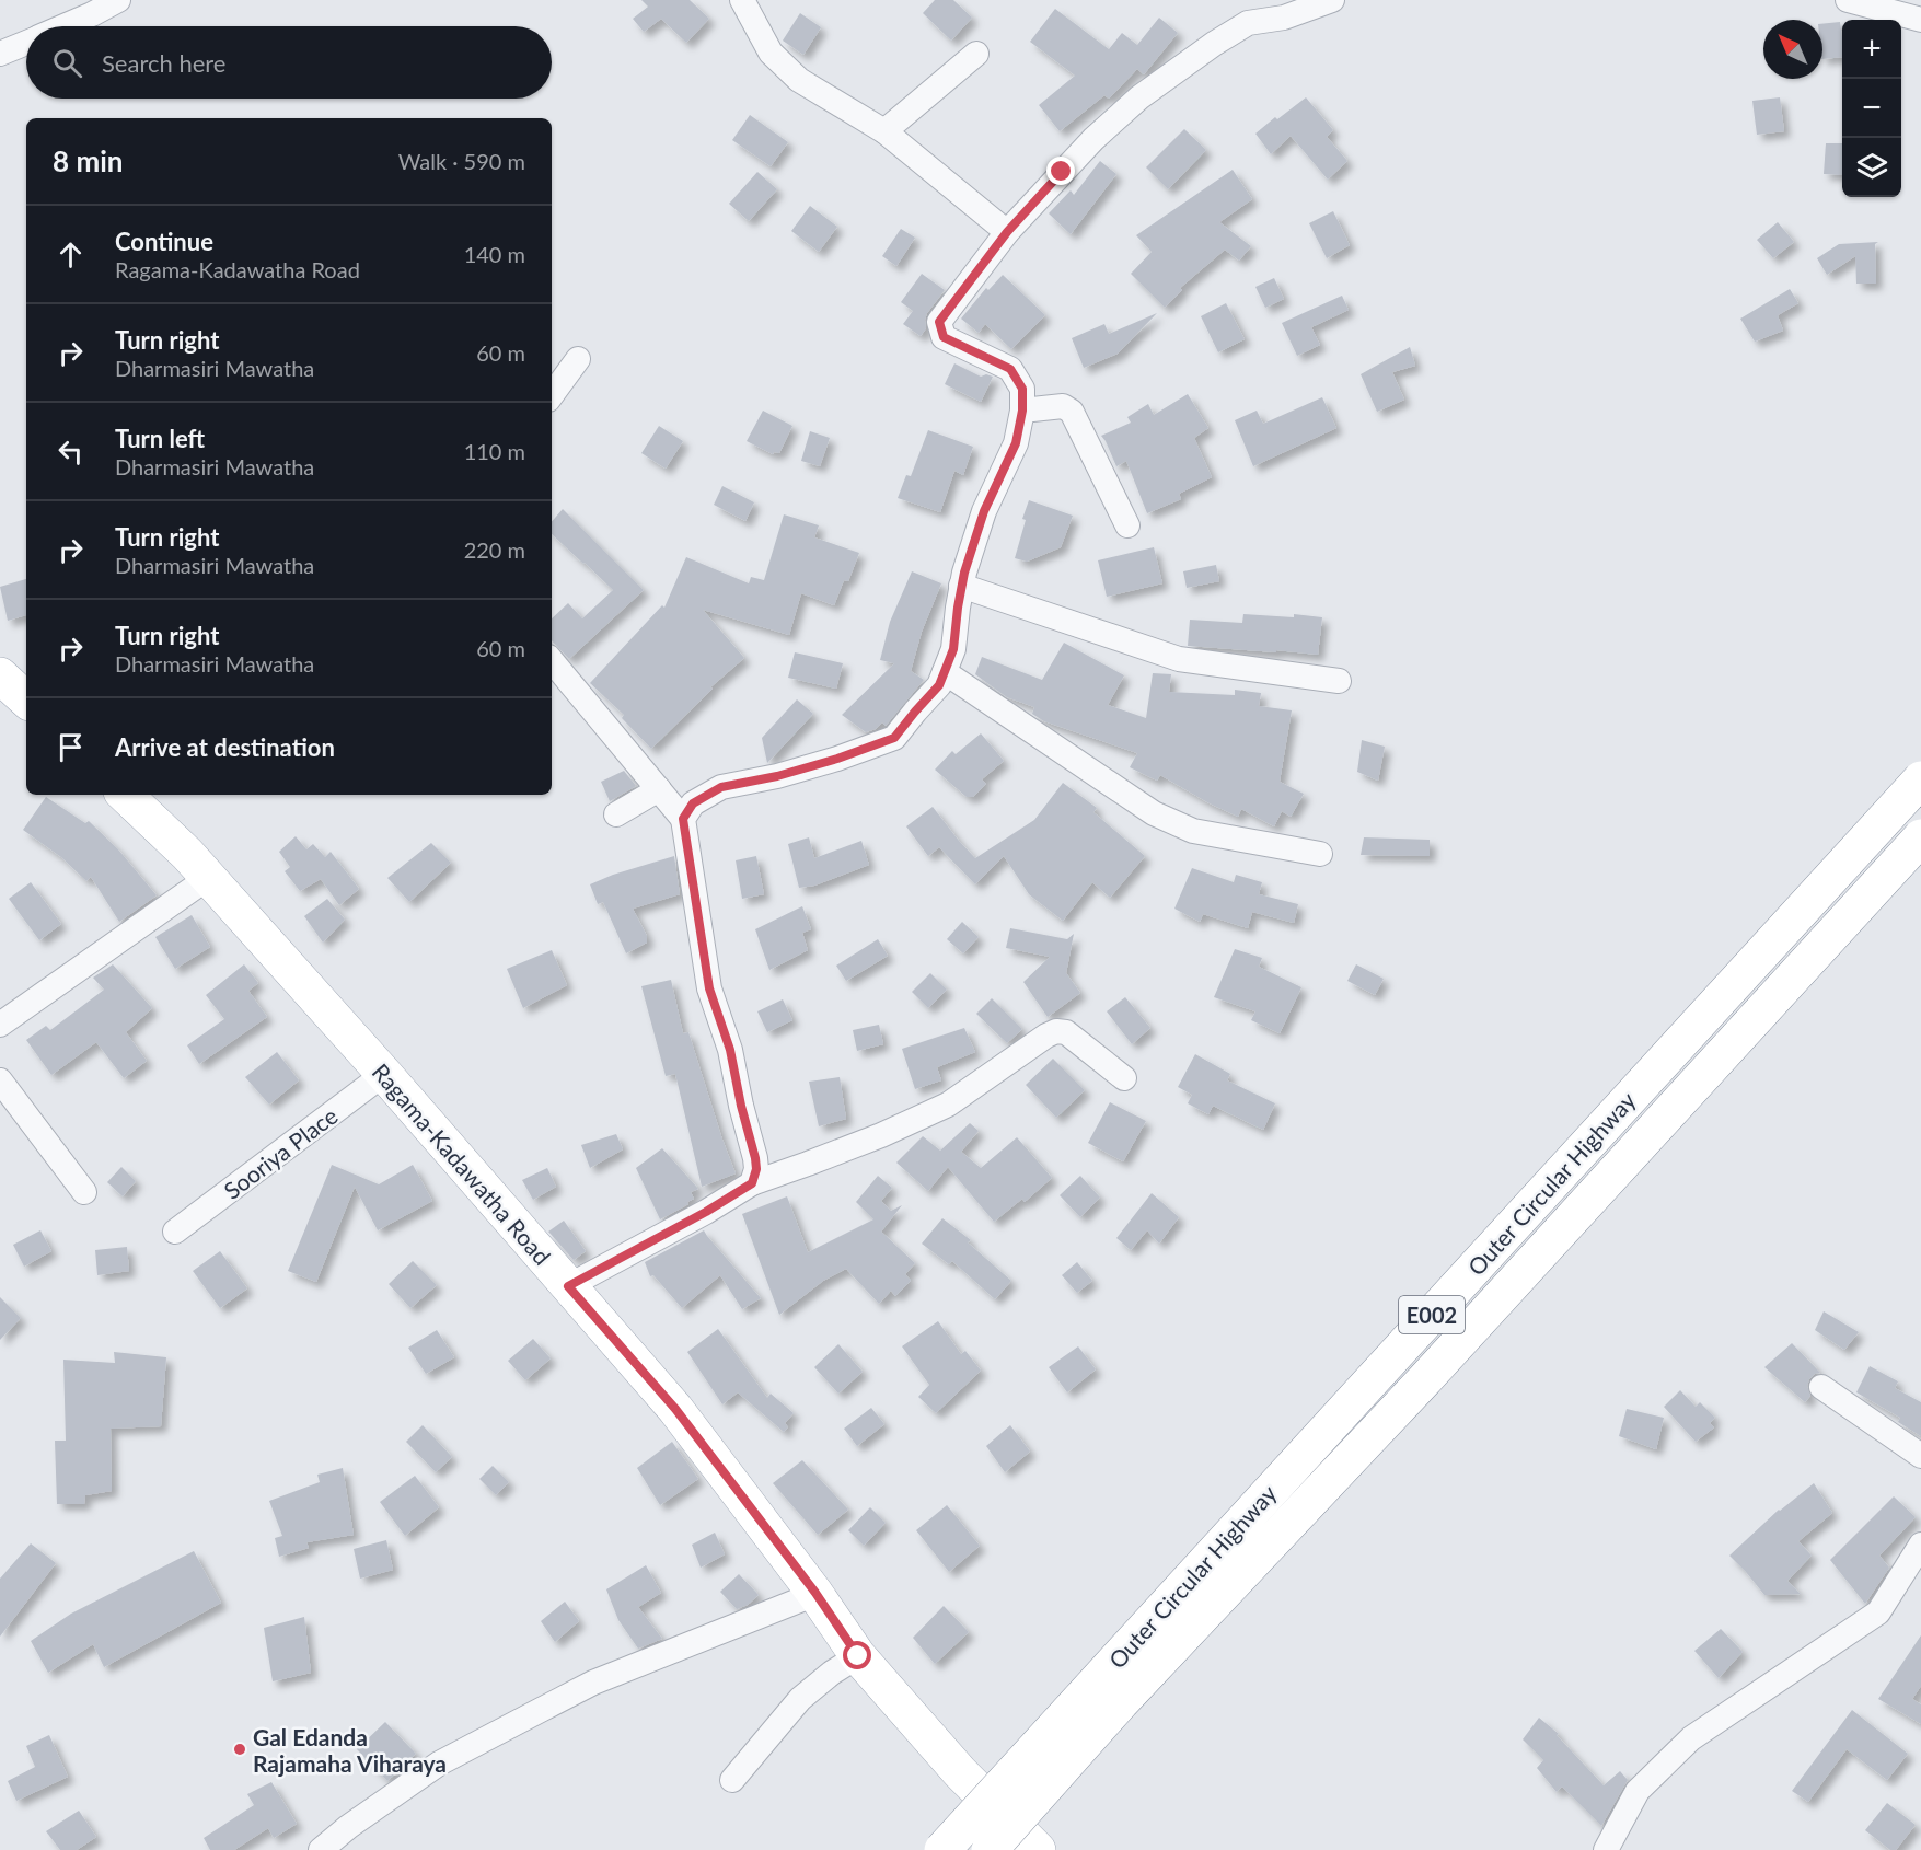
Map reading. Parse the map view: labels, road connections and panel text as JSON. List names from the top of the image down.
{
  "streets": {
    "main road": ["Ragama-Kadawatha Road", "Outer Circular Highway", "E002"],
    "street": ["Sooriya Place"]
  },
  "crossings": [
    ["Sooriya Place", "Ragama-Kadawatha Road"]
  ],
  "places": ["Gal Edanda Rajamaha Viharaya"],
  "north": "top left",
  "page": {
    "map_buttons": ["+", "−"],
    "search": "Search here",
    "heading": ["8 min", "Walk · 590 m"],
    "list": [
      ["Continue", "Ragama-Kadawatha Road", "140 m"],
      ["Turn right", "Dharmasiri Mawatha", "60 m"],
      ["Turn left", "Dharmasiri Mawatha", "110 m"],
      ["Turn right", "Dharmasiri Mawatha", "220 m"],
      ["Turn right", "Dharmasiri Mawatha", "60 m"],
      "Arrive at destination"
    ]
  }
}
